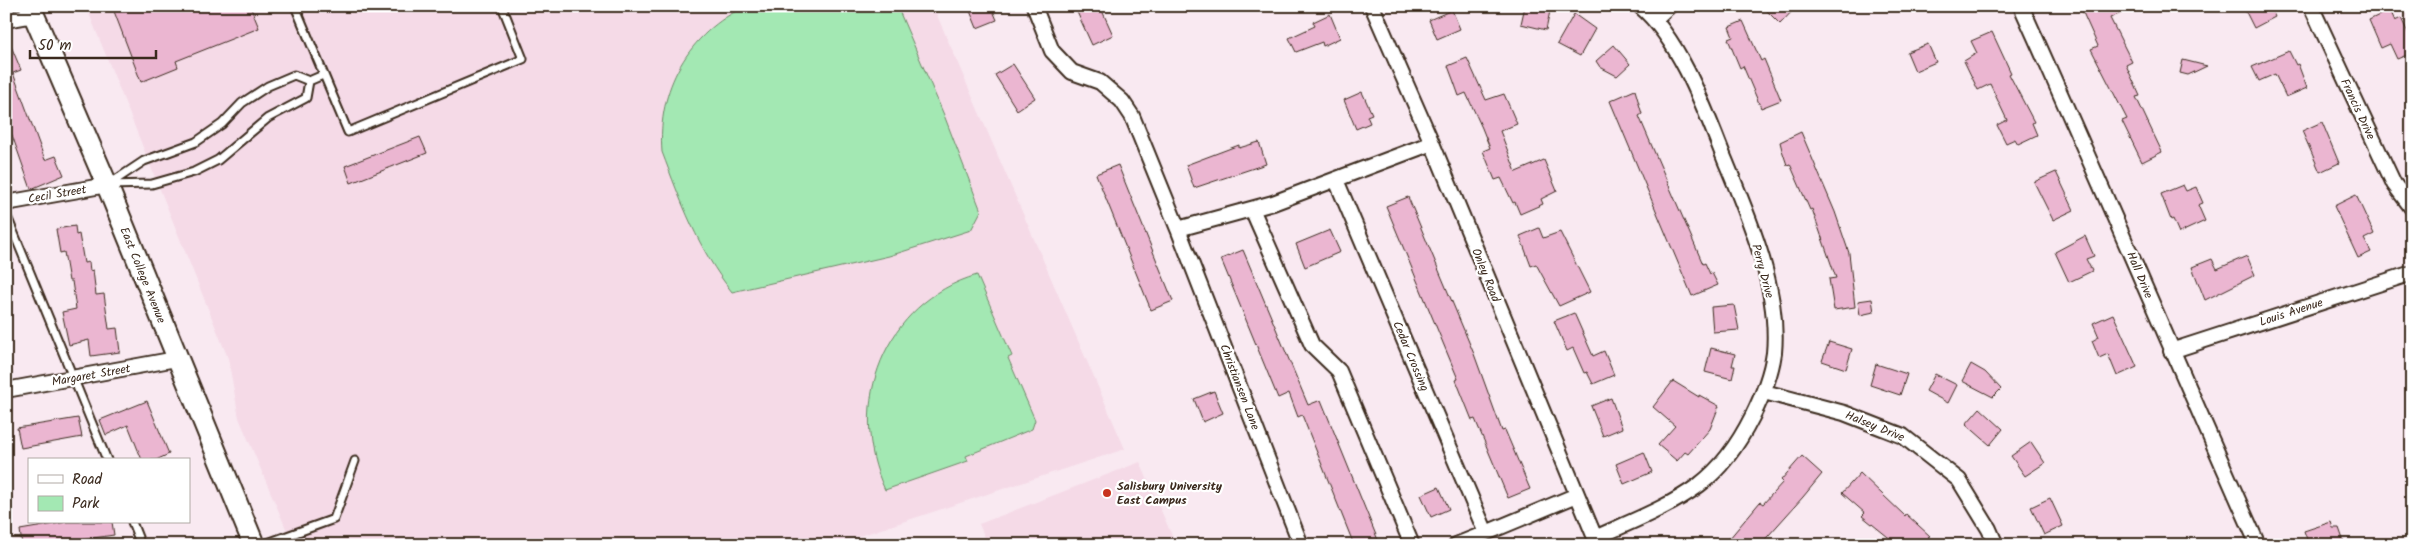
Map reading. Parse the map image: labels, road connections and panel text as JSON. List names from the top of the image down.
{
  "streets": {
    "main road": ["East College Avenue"],
    "street": [
      "Francis Drive",
      "Cecil Street",
      "Perry Drive",
      "Onley Road",
      "Hall Drive",
      "Louis Avenue",
      "Cedar Crossing",
      "Margaret Street",
      "Christiansen Lane",
      "Halsey Drive"
    ]
  },
  "crossings": [
    ["Cecil Street", "East College Avenue"],
    ["Perry Drive", "Onley Road"],
    ["Perry Drive", "Halsey Drive"],
    ["East College Avenue", "Margaret Street"],
    ["Hall Drive", "Louis Avenue"]
  ],
  "places": ["Salisbury University East Campus"],
  "legend": ["Road", "Park"],
  "scale_bar": "50 m"
}
